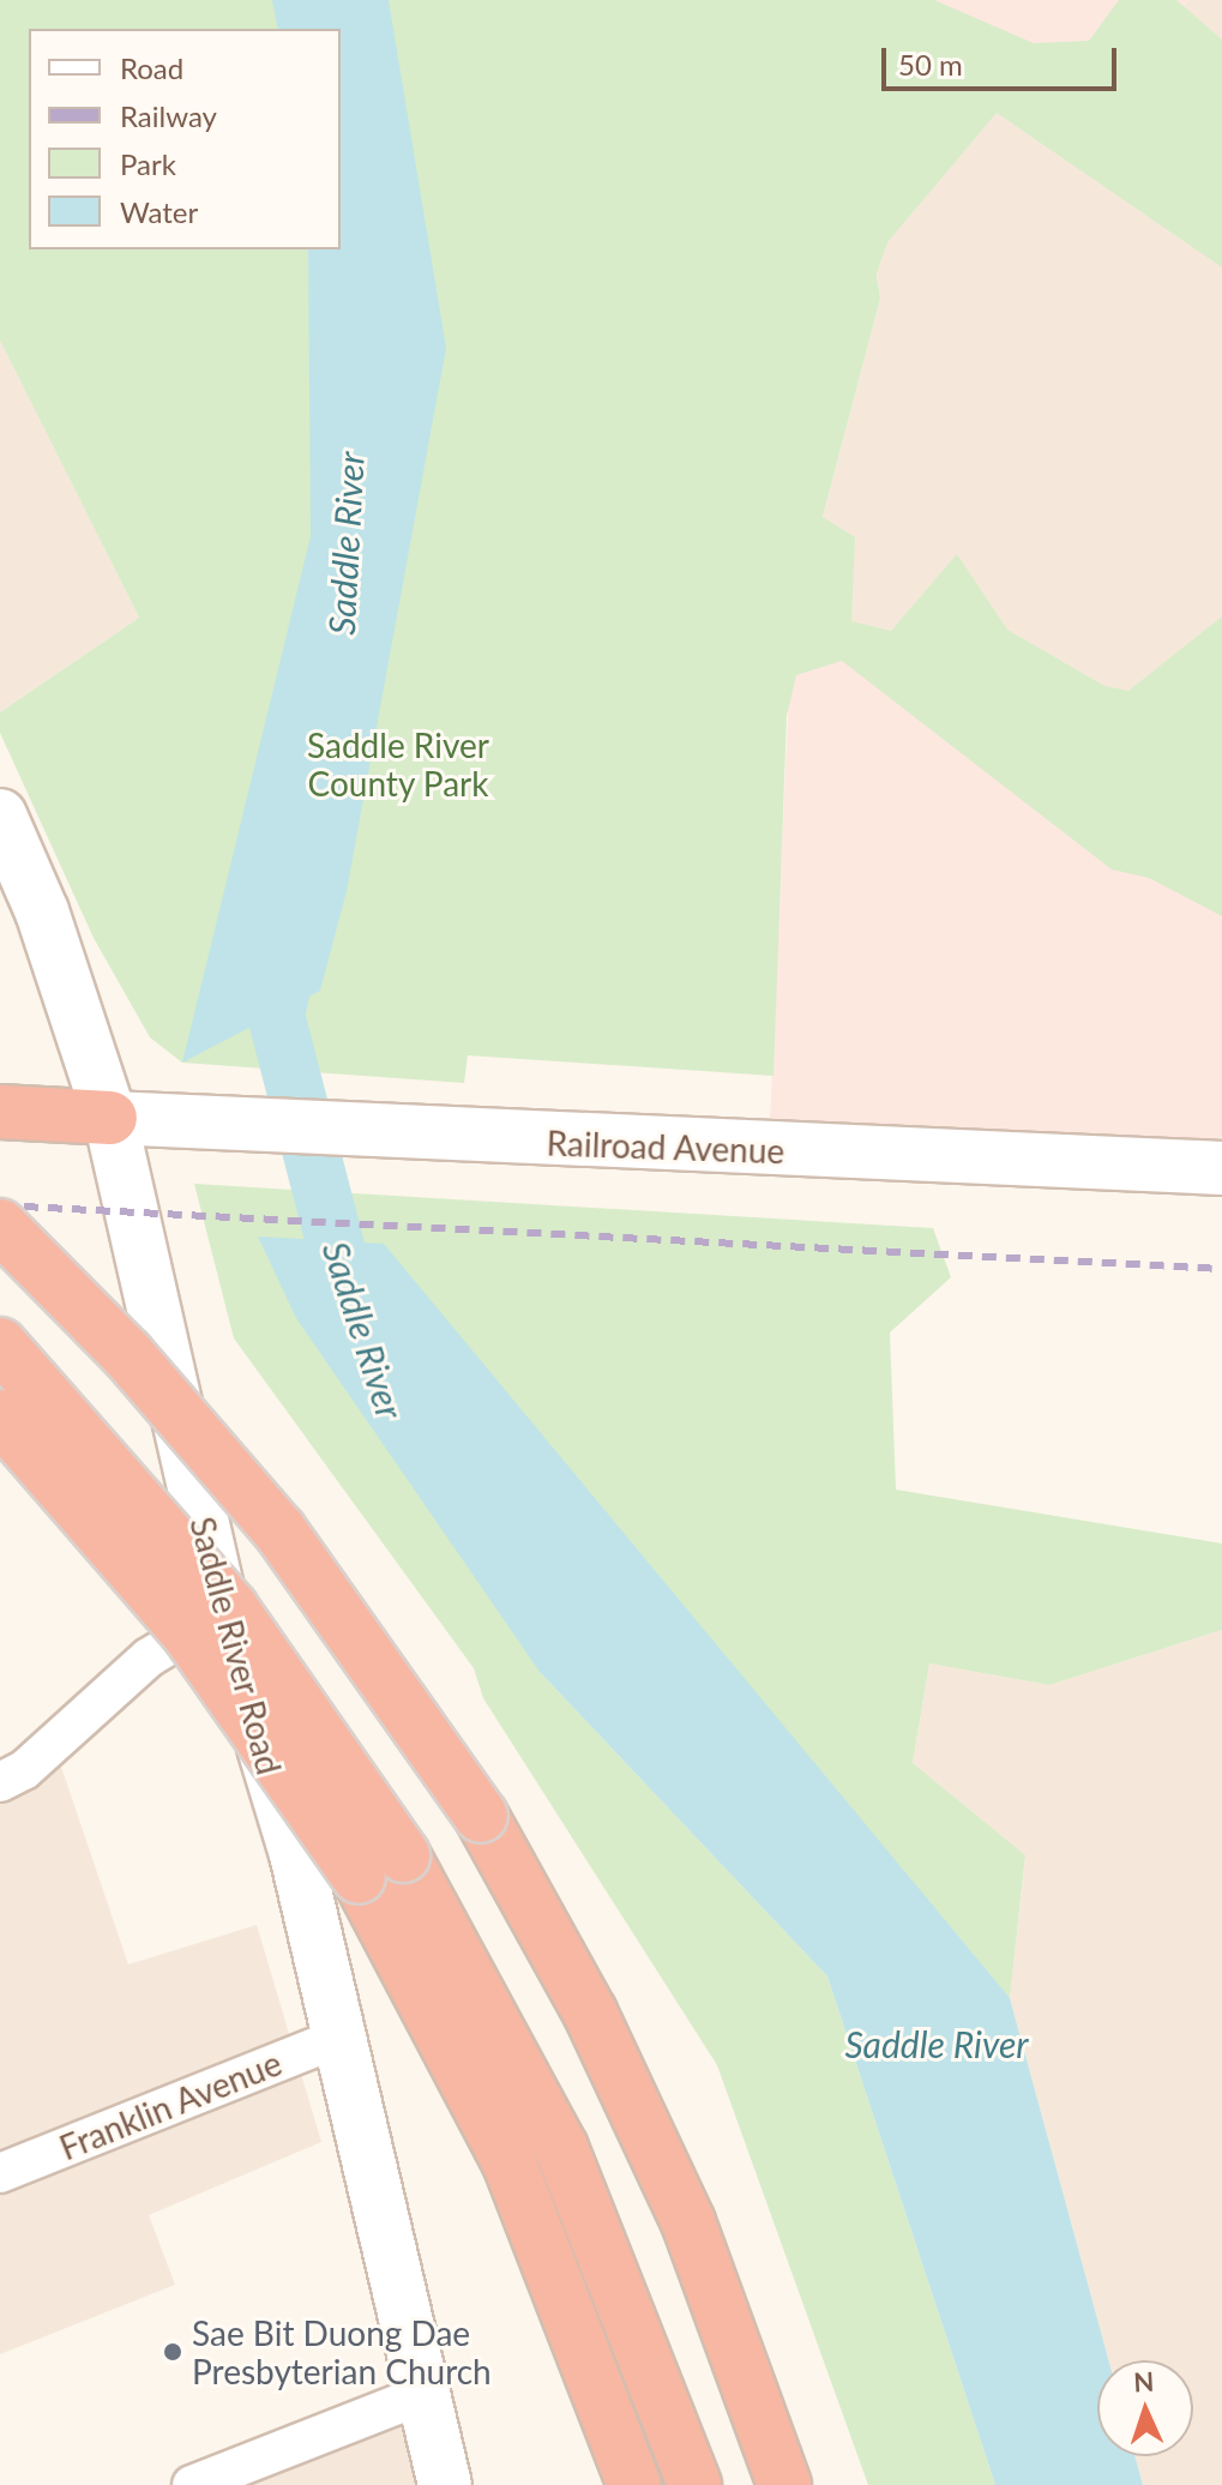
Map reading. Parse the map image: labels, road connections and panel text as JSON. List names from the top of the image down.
{
  "streets": {
    "street": ["Railroad Avenue", "Saddle River Road", "Franklin Avenue"]
  },
  "crossings": [
    ["Railroad Avenue", "Saddle River Road"],
    ["Saddle River Road", "Franklin Avenue"]
  ],
  "water": ["Saddle River"],
  "parks": ["Saddle River County Park"],
  "places": ["Sae Bit Duong Dae Presbyterian Church"],
  "legend": [
    "Road",
    "Railway",
    "Park",
    "Water"
  ],
  "scale_bar": "50 m",
  "north": "top"
}
